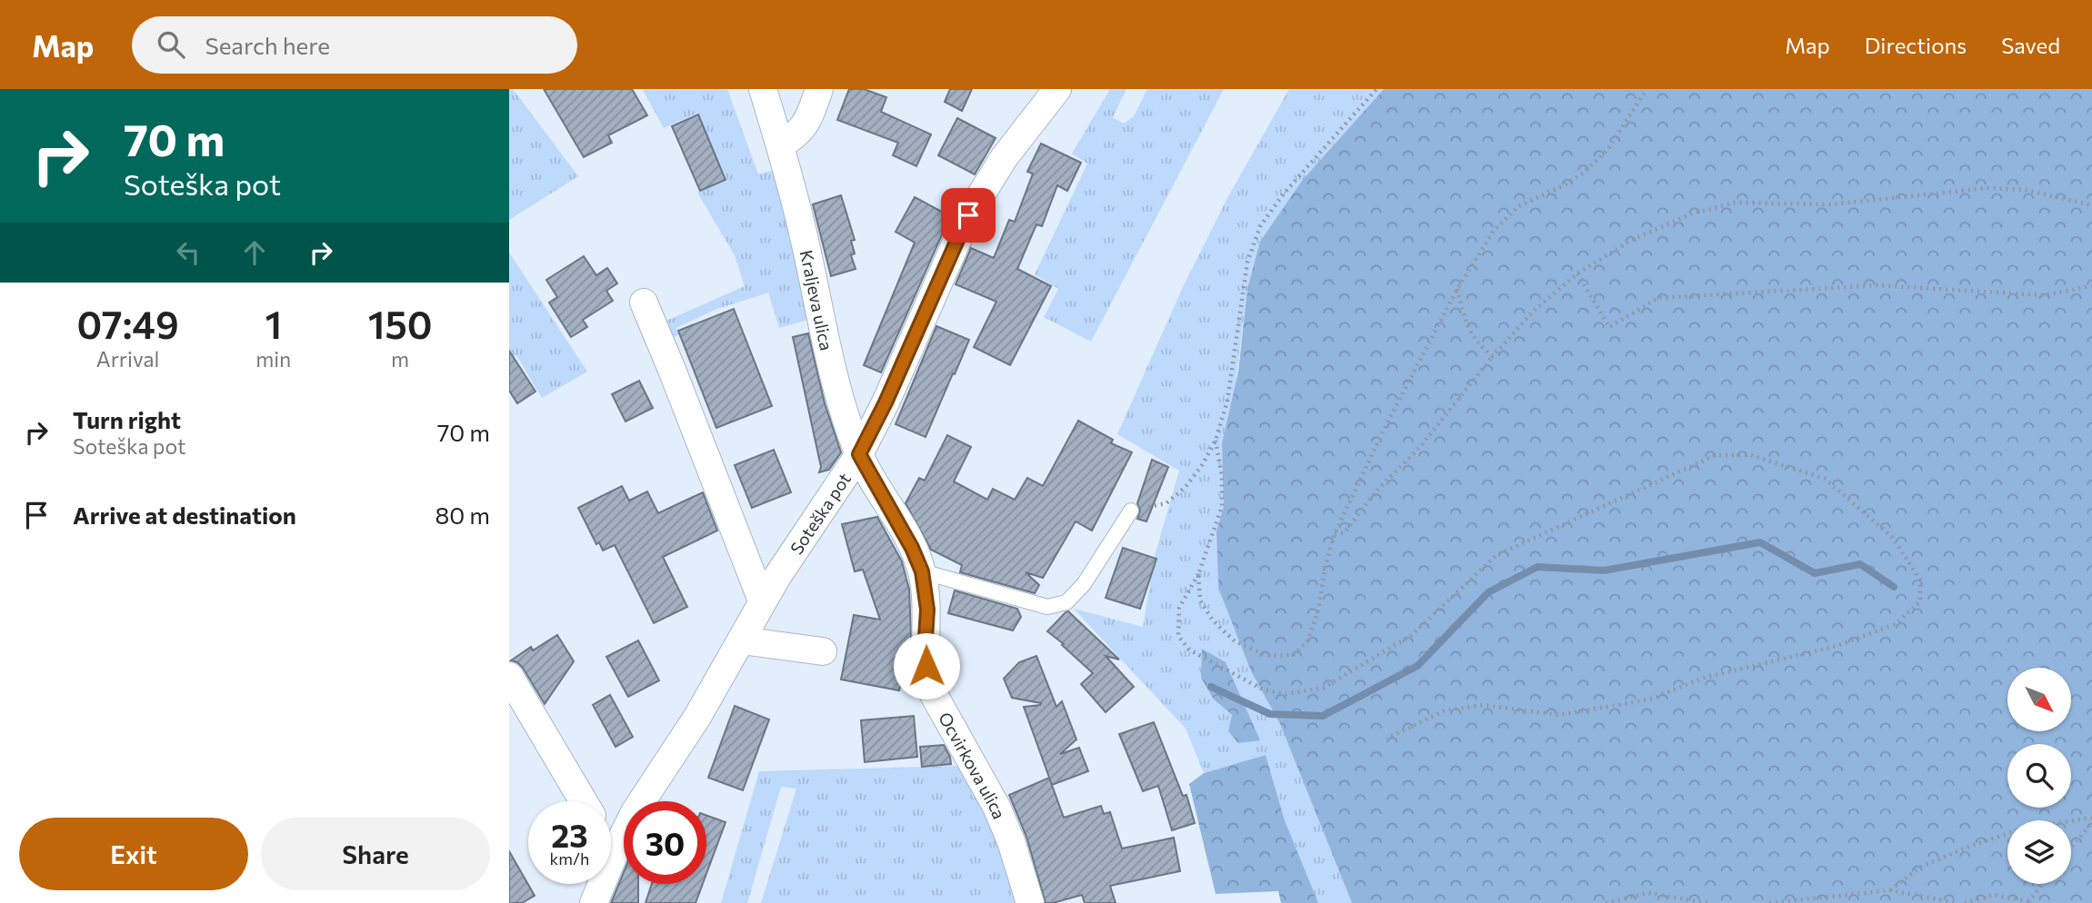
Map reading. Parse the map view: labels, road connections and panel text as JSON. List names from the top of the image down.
{
  "streets": {
    "street": ["Kraljeva ulica", "Soteška pot", "Ocvirkova ulica"]
  },
  "crossings": [
    ["Kraljeva ulica", "Soteška pot"],
    ["Kraljeva ulica", "Ocvirkova ulica"],
    ["Soteška pot", "Ocvirkova ulica"]
  ],
  "north": "bottom right",
  "page": {
    "header": "Map",
    "search": "Search here",
    "nav": ["Map", "Directions", "Saved"],
    "turn": ["70 m", "Soteška pot"],
    "eta": [
      "07:49",
      "Arrival",
      "1",
      "min",
      "150",
      "m"
    ],
    "list": [
      {
        "name": "Turn right",
        "note": "Soteška pot",
        "value": "70 m"
      },
      {
        "name": "Arrive at destination",
        "value": "80 m"
      }
    ],
    "speed": "23 km/h",
    "limit": "30",
    "buttons": ["Exit", "Share"]
  }
}
